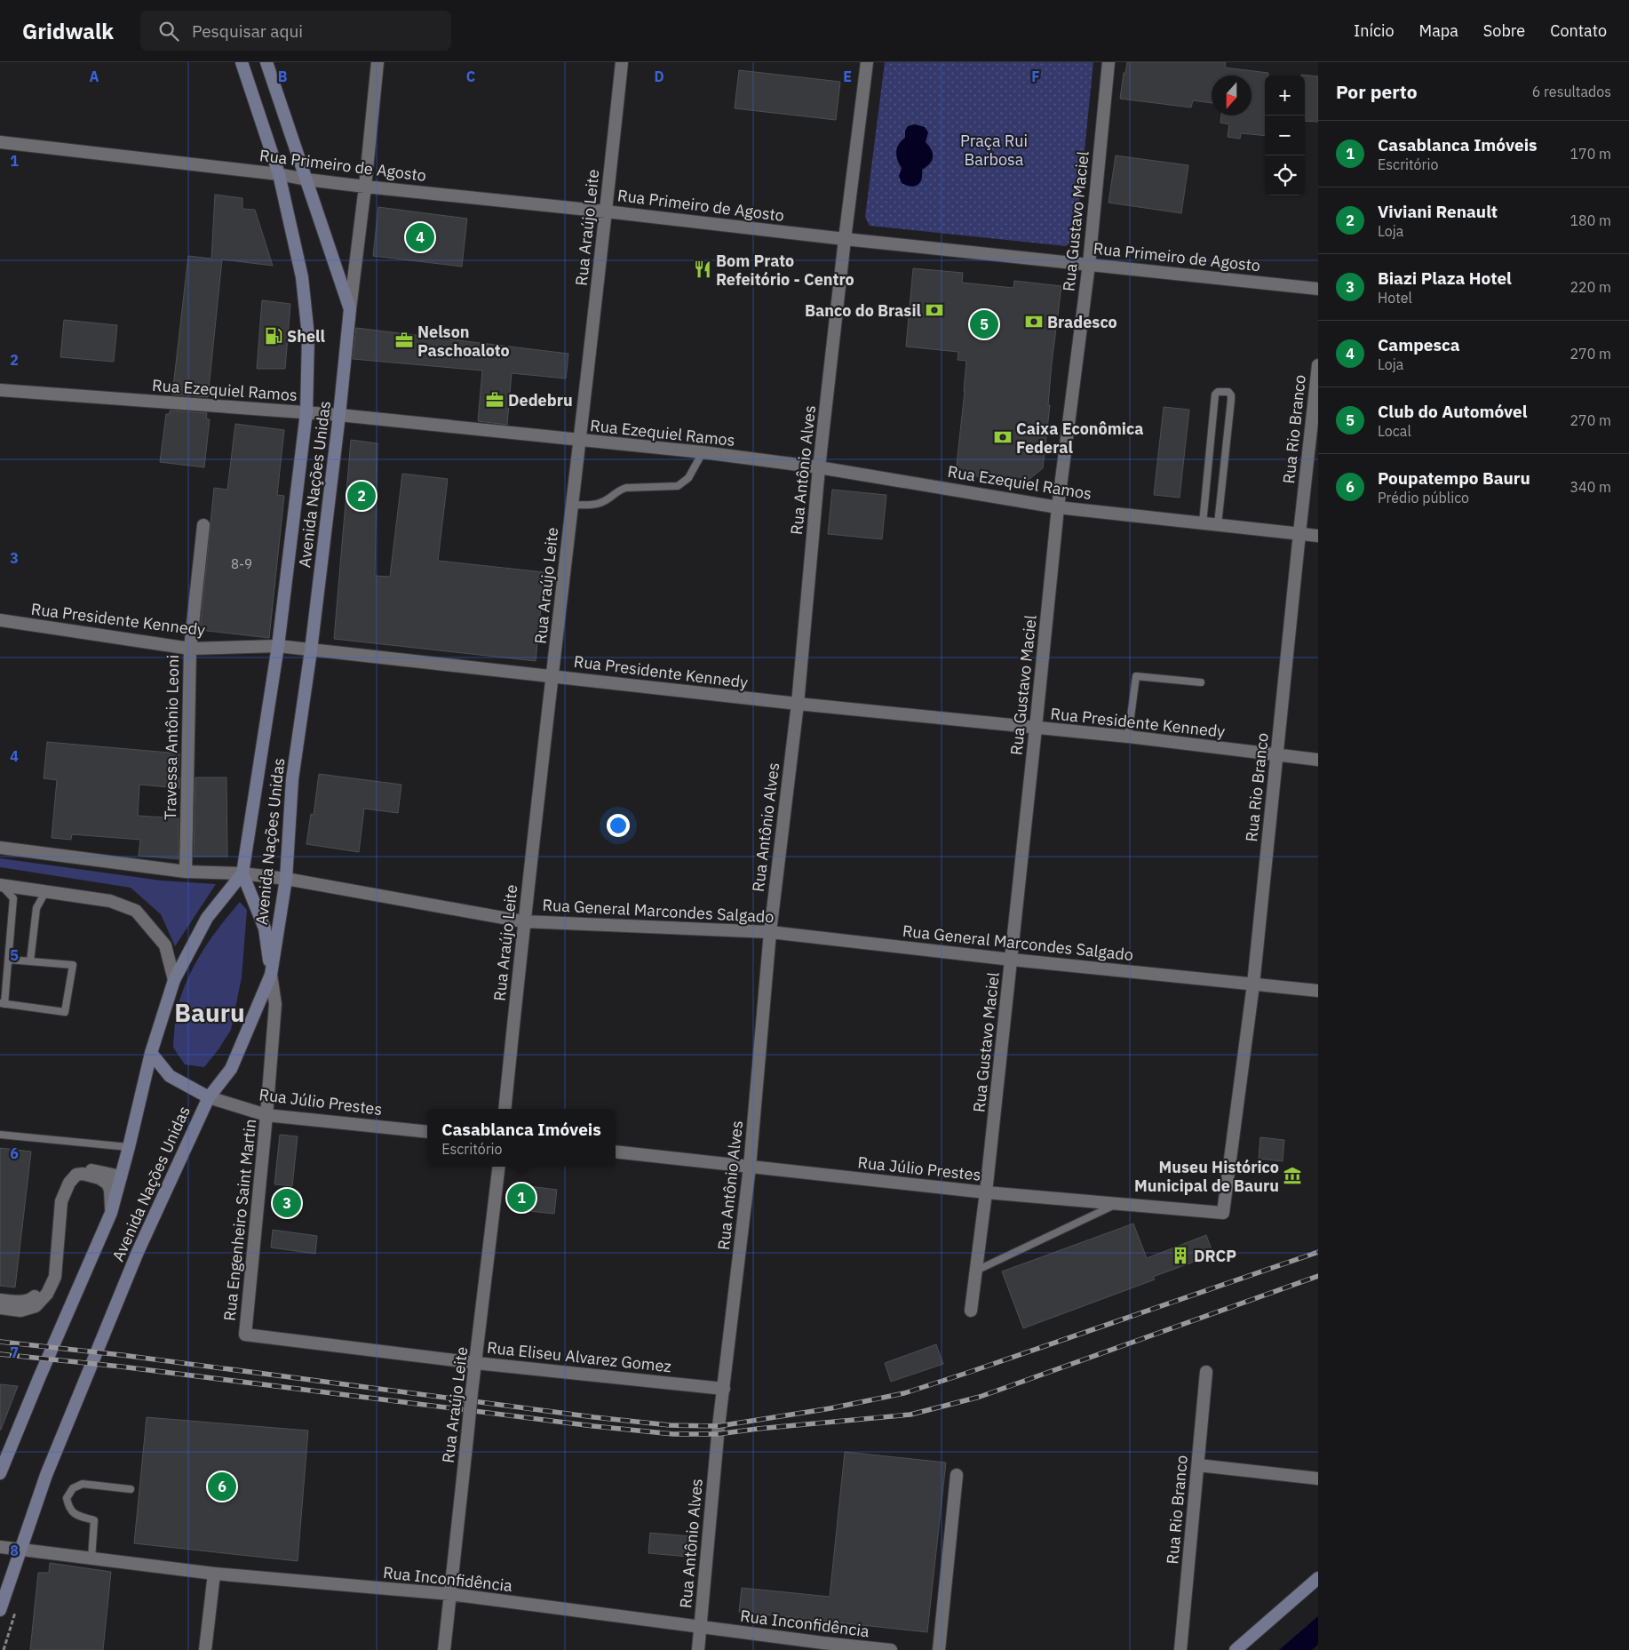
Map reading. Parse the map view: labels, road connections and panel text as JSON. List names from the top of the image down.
{
  "streets": {
    "main road": ["Avenida Nações Unidas"],
    "street": [
      "Rua Primeiro de Agosto",
      "Rua Gustavo Maciel",
      "Rua Araújo Leite",
      "Rua Ezequiel Ramos",
      "Rua Rio Branco",
      "Rua Antônio Alves",
      "Rua Presidente Kennedy",
      "Travessa Antônio Leoni",
      "Rua General Marcondes Salgado",
      "Rua Júlio Prestes",
      "Rua Engenheiro Saint Martin",
      "Rua Eliseu Alvarez Gomez",
      "Rua Inconfidência"
    ]
  },
  "crossings": [
    ["Rua Primeiro de Agosto", "Rua Gustavo Maciel"],
    ["Rua Primeiro de Agosto", "Rua Araújo Leite"],
    ["Rua Primeiro de Agosto", "Rua Antônio Alves"],
    ["Rua Primeiro de Agosto", "Avenida Nações Unidas"],
    ["Rua Gustavo Maciel", "Rua Ezequiel Ramos"],
    ["Rua Gustavo Maciel", "Rua Presidente Kennedy"],
    ["Rua Gustavo Maciel", "Rua General Marcondes Salgado"],
    ["Rua Gustavo Maciel", "Rua Júlio Prestes"],
    ["Rua Araújo Leite", "Rua Ezequiel Ramos"],
    ["Rua Araújo Leite", "Rua Presidente Kennedy"],
    ["Rua Araújo Leite", "Rua General Marcondes Salgado"],
    ["Rua Araújo Leite", "Rua Eliseu Alvarez Gomez"],
    ["Rua Araújo Leite", "Rua Inconfidência"],
    ["Rua Ezequiel Ramos", "Rua Rio Branco"],
    ["Rua Ezequiel Ramos", "Rua Antônio Alves"],
    ["Rua Ezequiel Ramos", "Avenida Nações Unidas"],
    ["Rua Rio Branco", "Rua Presidente Kennedy"],
    ["Rua Rio Branco", "Rua General Marcondes Salgado"],
    ["Rua Rio Branco", "Rua Júlio Prestes"],
    ["Rua Antônio Alves", "Rua Presidente Kennedy"],
    ["Rua Antônio Alves", "Rua General Marcondes Salgado"],
    ["Rua Antônio Alves", "Rua Júlio Prestes"],
    ["Rua Antônio Alves", "Rua Eliseu Alvarez Gomez"],
    ["Rua Antônio Alves", "Rua Inconfidência"],
    ["Avenida Nações Unidas", "Rua Presidente Kennedy"],
    ["Avenida Nações Unidas", "Rua General Marcondes Salgado"],
    ["Avenida Nações Unidas", "Rua Júlio Prestes"],
    ["Avenida Nações Unidas", "Rua Engenheiro Saint Martin"],
    ["Avenida Nações Unidas", "Rua Inconfidência"],
    ["Rua Presidente Kennedy", "Travessa Antônio Leoni"],
    ["Travessa Antônio Leoni", "Rua General Marcondes Salgado"],
    ["Rua Júlio Prestes", "Rua Engenheiro Saint Martin"],
    ["Rua Engenheiro Saint Martin", "Rua Eliseu Alvarez Gomez"]
  ],
  "districts": ["Bauru"],
  "parks": ["Praça Rui Barbosa"],
  "places": {
    "restaurant": ["Bom Prato Refeitório - Centro"],
    "bank": ["Banco do Brasil", "Bradesco", "Caixa Econômica Federal"],
    "fuel station": ["Shell"],
    "office": ["Nelson Paschoaloto", "Dedebru"],
    "museum": ["Museu Histórico Municipal de Bauru"],
    "building": ["DRCP"]
  },
  "house_numbers": ["8-9"],
  "north": "bottom",
  "page": {
    "header": "Gridwalk",
    "search": "Pesquisar aqui",
    "nav": [
      "Início",
      "Mapa",
      "Sobre",
      "Contato"
    ],
    "heading": ["Por perto", "6 resultados"],
    "map_buttons": ["+", "−"],
    "list": [
      {
        "mark": "1",
        "name": "Casablanca Imóveis",
        "note": "Escritório",
        "value": "170 m"
      },
      {
        "mark": "2",
        "name": "Viviani Renault",
        "note": "Loja",
        "value": "180 m"
      },
      {
        "mark": "3",
        "name": "Biazi Plaza Hotel",
        "note": "Hotel",
        "value": "220 m"
      },
      {
        "mark": "4",
        "name": "Campesca",
        "note": "Loja",
        "value": "270 m"
      },
      {
        "mark": "5",
        "name": "Club do Automóvel",
        "note": "Local",
        "value": "270 m"
      },
      {
        "mark": "6",
        "name": "Poupatempo Bauru",
        "note": "Prédio público",
        "value": "340 m"
      }
    ],
    "pins": [
      "4",
      "5",
      "2",
      "1",
      "3",
      "6"
    ],
    "popup": ["Casablanca Imóveis", "Escritório"]
  },
  "grid": {
    "columns": [
      "A",
      "B",
      "C",
      "D",
      "E",
      "F"
    ],
    "rows": [
      "1",
      "2",
      "3",
      "4",
      "5",
      "6",
      "7",
      "8"
    ]
  }
}
